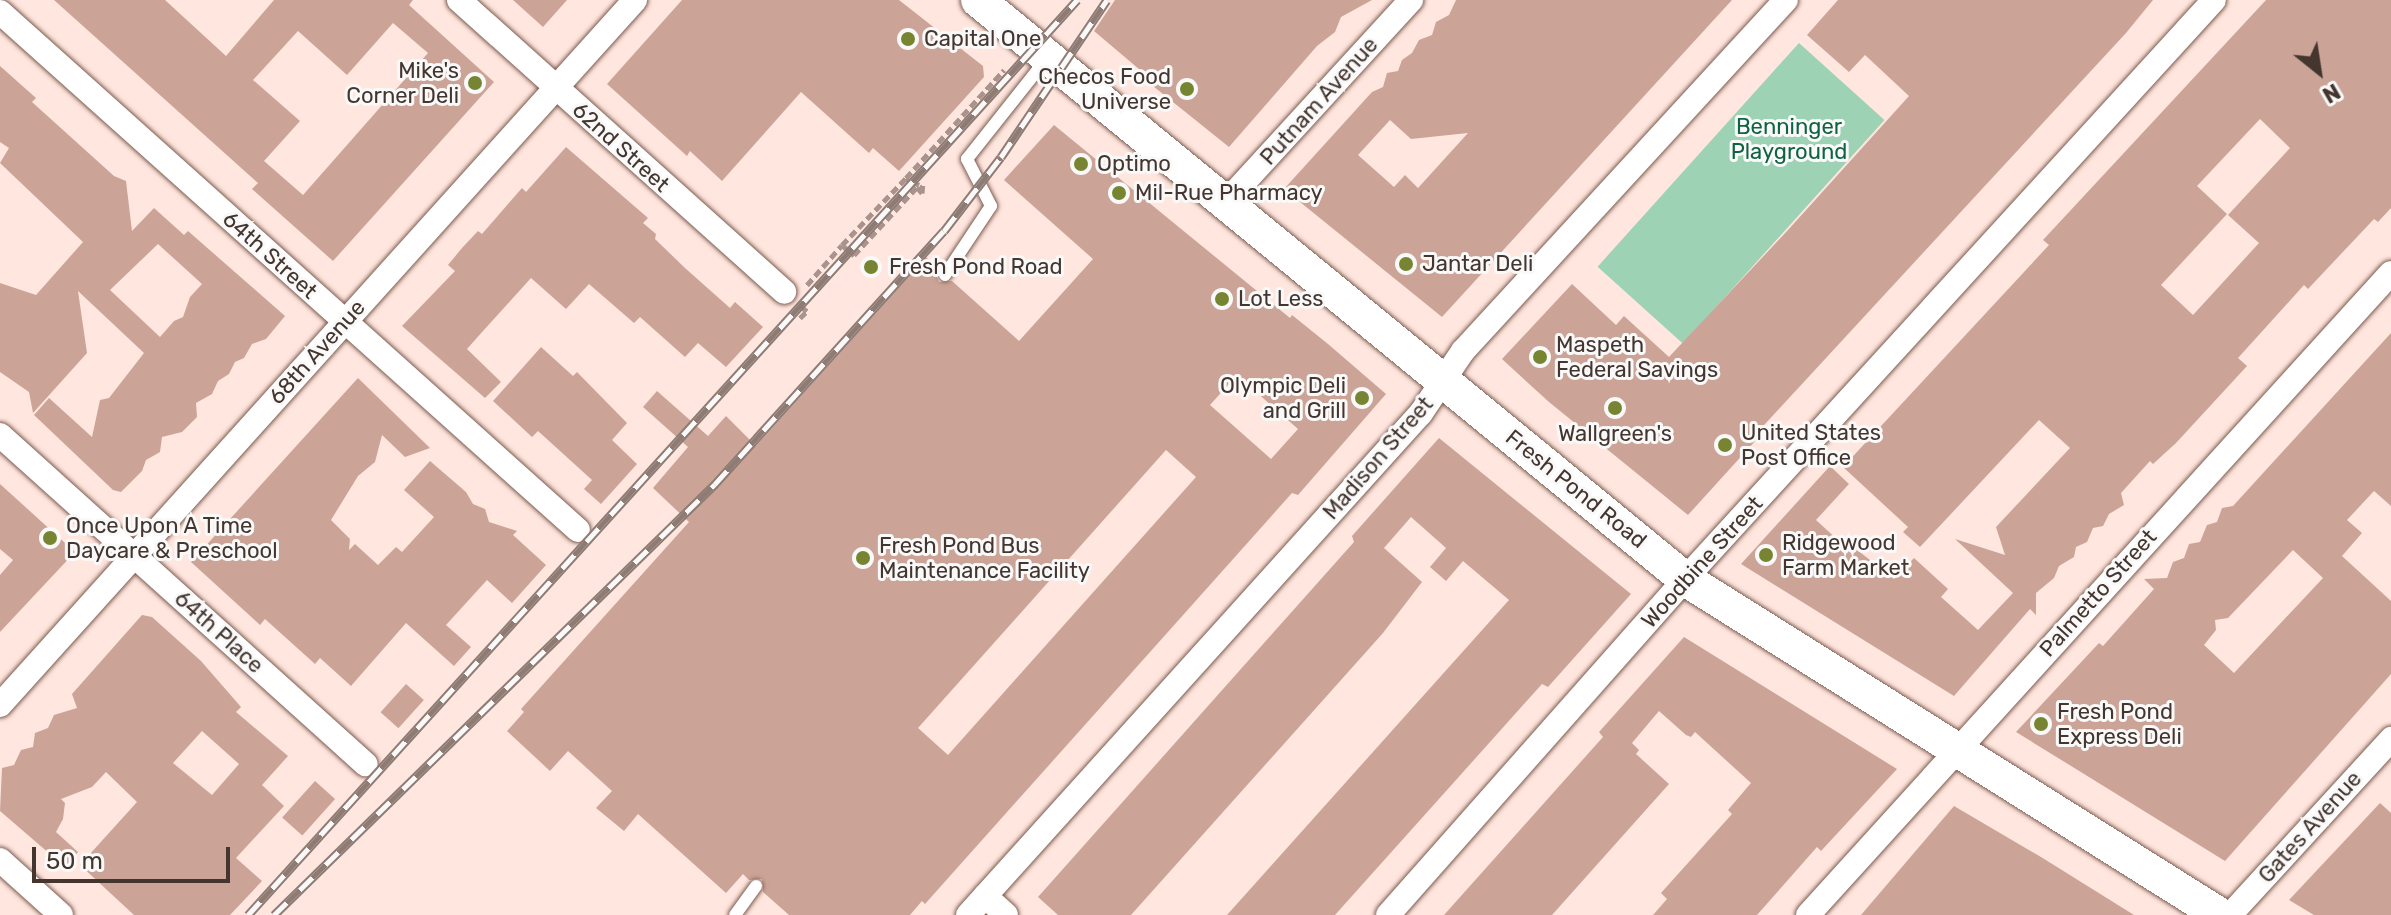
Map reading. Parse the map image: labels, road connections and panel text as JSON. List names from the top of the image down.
{
  "streets": {
    "main road": ["Fresh Pond Road"],
    "street": [
      "Putnam Avenue",
      "62nd Street",
      "64th Street",
      "68th Avenue",
      "Madison Street",
      "Woodbine Street",
      "Palmetto Street",
      "64th Place",
      "Gates Avenue"
    ]
  },
  "crossings": [
    ["Putnam Avenue", "Fresh Pond Road"],
    ["62nd Street", "68th Avenue"],
    ["64th Street", "68th Avenue"],
    ["68th Avenue", "64th Place"],
    ["Madison Street", "Fresh Pond Road"],
    ["Fresh Pond Road", "Woodbine Street"],
    ["Fresh Pond Road", "Palmetto Street"]
  ],
  "parks": ["Benninger Playground"],
  "places": [
    "Capital One",
    "Mike's Corner Deli",
    "Checos Food Universe",
    "Optimo",
    "Mil-Rue Pharmacy",
    "Jantar Deli",
    "Fresh Pond Road",
    "Lot Less",
    "Maspeth Federal Savings",
    "Olympic Deli and Grill",
    "Wallgreen's",
    "United States Post Office",
    "Once Upon A Time Daycare & Preschool",
    "Ridgewood Farm Market",
    "Fresh Pond Bus Maintenance Facility",
    "Fresh Pond Express Deli"
  ],
  "scale_bar": "50 m",
  "north": "bottom right"
}
